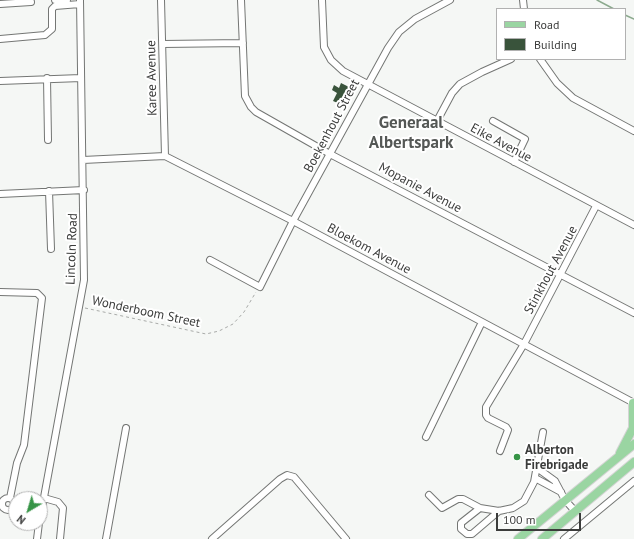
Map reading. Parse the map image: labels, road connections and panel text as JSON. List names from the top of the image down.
{
  "streets": {
    "street": [
      "Karee Avenue",
      "Boekenhout Street",
      "Eike Avenue",
      "Mopanie Avenue",
      "Lincoln Road",
      "Bloekom Avenue",
      "Stinkhout Avenue"
    ],
    "path": ["Wonderboom Street"]
  },
  "crossings": [
    ["Karee Avenue", "Bloekom Avenue"],
    ["Boekenhout Street", "Eike Avenue"],
    ["Boekenhout Street", "Mopanie Avenue"],
    ["Boekenhout Street", "Bloekom Avenue"],
    ["Boekenhout Street", "Wonderboom Street"],
    ["Eike Avenue", "Stinkhout Avenue"],
    ["Mopanie Avenue", "Stinkhout Avenue"],
    ["Lincoln Road", "Bloekom Avenue"],
    ["Lincoln Road", "Wonderboom Street"],
    ["Bloekom Avenue", "Stinkhout Avenue"]
  ],
  "districts": ["Generaal Albertspark"],
  "places": ["Alberton Firebrigade"],
  "legend": ["Road", "Building"],
  "scale_bar": "100 m",
  "north": "bottom left"
}
